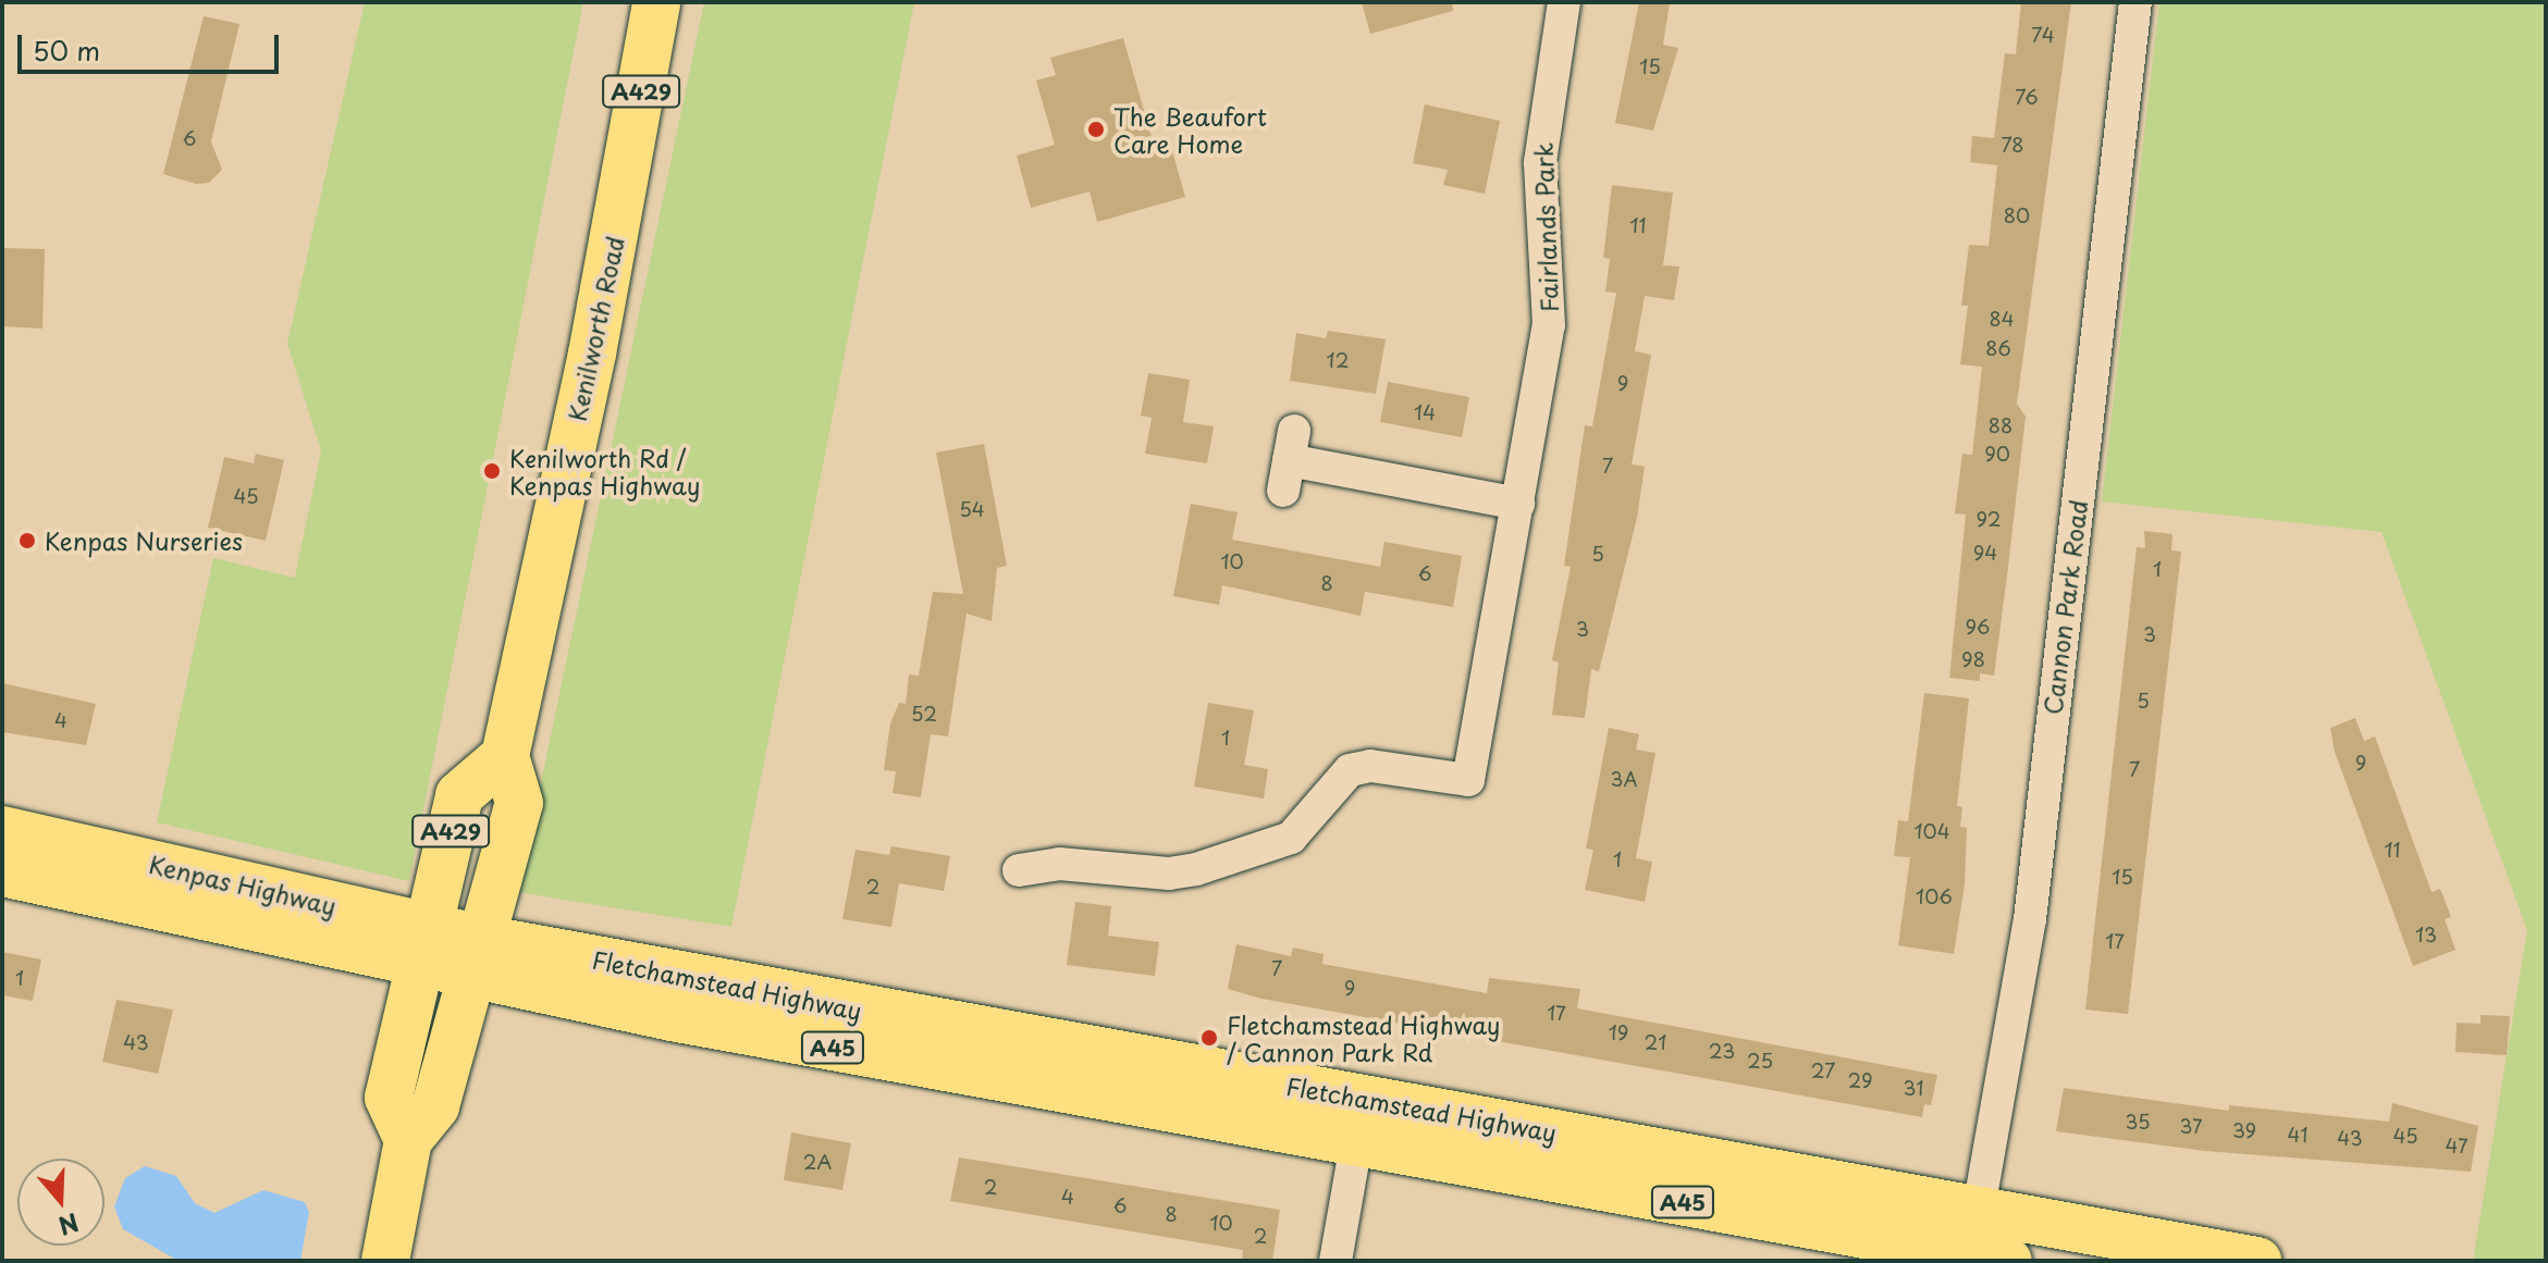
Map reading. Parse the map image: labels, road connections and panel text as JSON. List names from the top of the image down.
{
  "streets": {
    "main road": [
      "A429",
      "Kenilworth Road",
      "Kenpas Highway",
      "Fletchamstead Highway",
      "A45"
    ],
    "street": ["Fairlands Park", "Cannon Park Road"]
  },
  "crossings": [
    ["A429", "Kenilworth Road"],
    ["A429", "Kenpas Highway"],
    ["Kenilworth Road", "Kenpas Highway"],
    ["Kenilworth Road", "Fletchamstead Highway"],
    ["Cannon Park Road", "Fletchamstead Highway"],
    ["Kenpas Highway", "Fletchamstead Highway"]
  ],
  "places": [
    "The Beaufort Care Home",
    "Kenilworth Rd / Kenpas Highway",
    "Kenpas Nurseries",
    "Fletchamstead Highway / Cannon Park Rd"
  ],
  "house_numbers": [
    "74",
    "15",
    "76",
    "6",
    "78",
    "80",
    "11",
    "84",
    "86",
    "12",
    "9",
    "14",
    "88",
    "90",
    "7",
    "45",
    "54",
    "92",
    "94",
    "5",
    "10",
    "1",
    "6",
    "8",
    "96",
    "3",
    "3",
    "98",
    "5",
    "52",
    "4",
    "1",
    "9",
    "7",
    "3A",
    "104",
    "11",
    "1",
    "15",
    "2",
    "106",
    "13",
    "17",
    "7",
    "1",
    "9",
    "17",
    "19",
    "43",
    "21",
    "23",
    "25",
    "27",
    "29",
    "31",
    "35",
    "37",
    "39",
    "41",
    "45",
    "43",
    "47",
    "2A",
    "2",
    "4",
    "6",
    "8",
    "10",
    "2"
  ],
  "scale_bar": "50 m",
  "north": "bottom"
}
